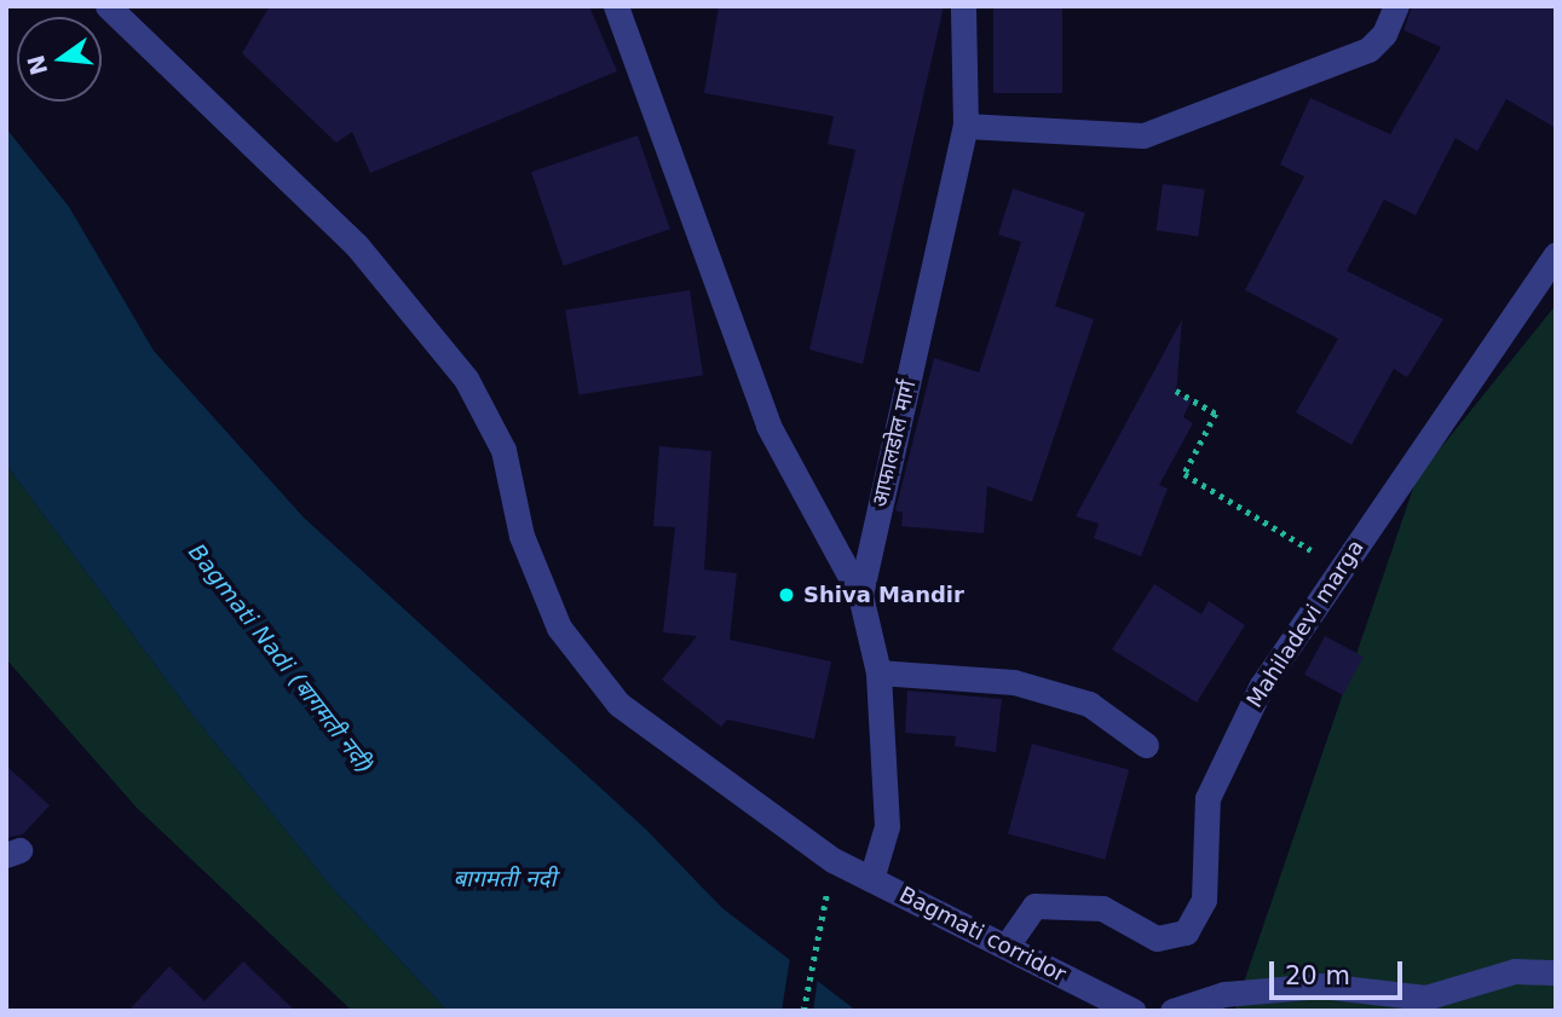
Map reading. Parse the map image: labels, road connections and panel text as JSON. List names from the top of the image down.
{
  "streets": {
    "street": ["आफालडोल मार्ग", "Mahiladevi marga", "Bagmati corridor"]
  },
  "crossings": [
    ["आफालडोल मार्ग", "Bagmati corridor"],
    ["Mahiladevi marga", "Bagmati corridor"]
  ],
  "water": ["Bagmati Nadi (बागमती नदी)", "बागमती नदी"],
  "places": ["Shiva Mandir"],
  "scale_bar": "20 m",
  "north": "left"
}
